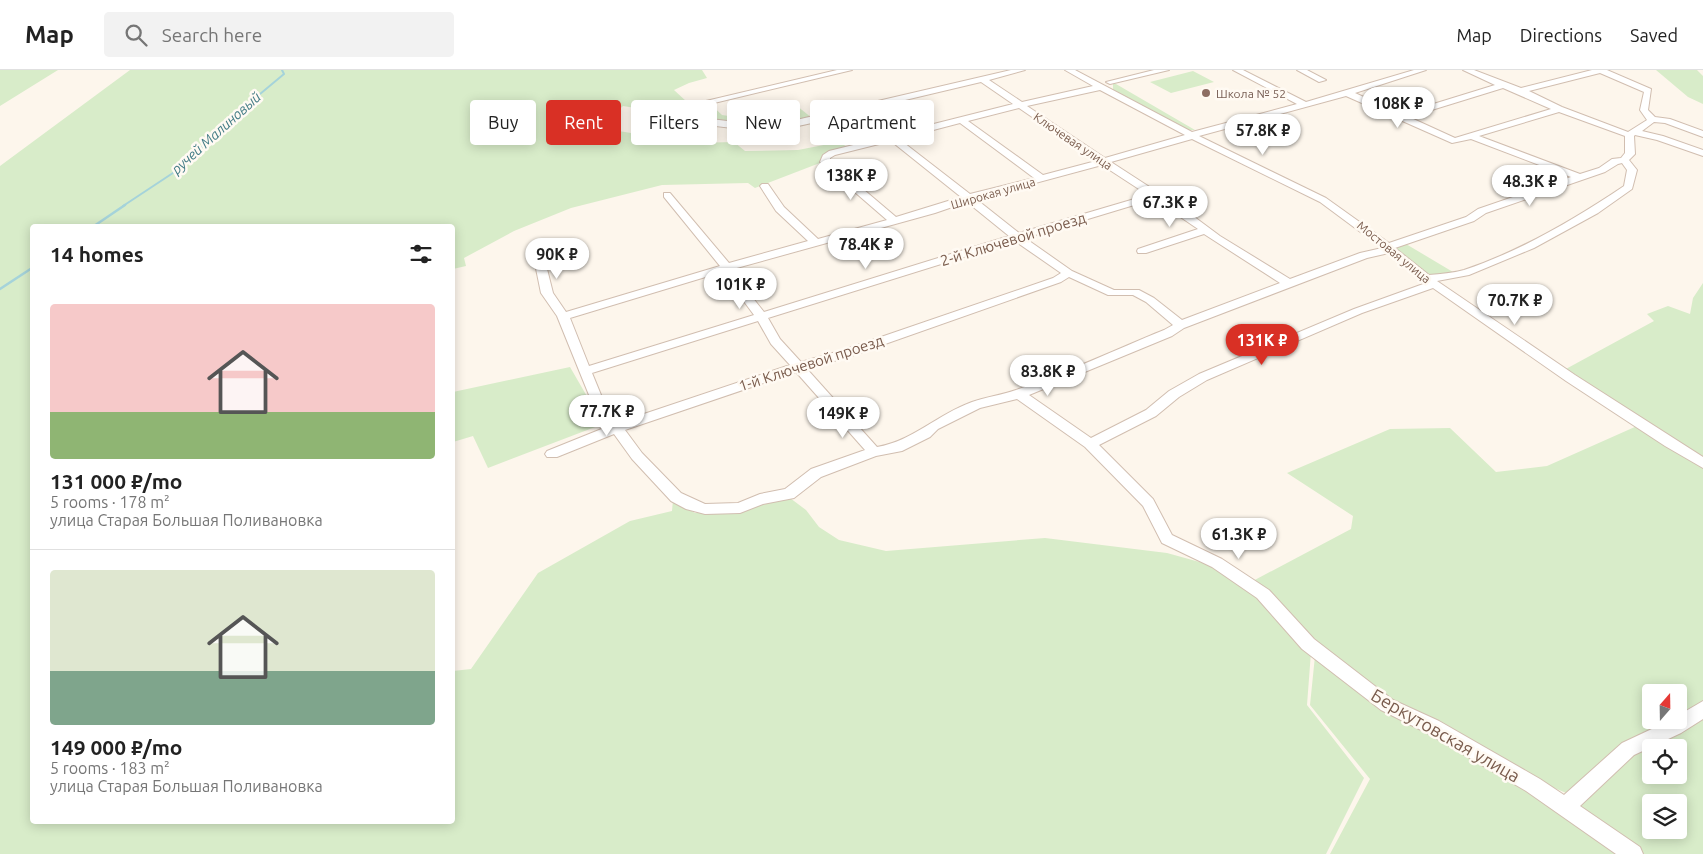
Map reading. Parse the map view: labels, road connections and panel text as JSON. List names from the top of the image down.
{
  "streets": {
    "street": [
      "Ключевая улица",
      "Широкая улица",
      "2-й Ключевой проезд",
      "Мостовая улица",
      "1-й Ключевой проезд",
      "Беркутовская улица"
    ]
  },
  "crossings": [
    ["Ключевая улица", "Широкая улица"],
    ["Ключевая улица", "2-й Ключевой проезд"],
    ["Широкая улица", "Мостовая улица"]
  ],
  "water": ["ручей Малиновый"],
  "places": ["Школа № 52"],
  "north": "top",
  "page": {
    "header": "Map",
    "search": "Search here",
    "nav": ["Map", "Directions", "Saved"],
    "price": [
      "108K ₽",
      "57.8K ₽",
      "138K ₽",
      "48.3K ₽",
      "67.3K ₽",
      "78.4K ₽",
      "90K ₽",
      "101K ₽",
      "70.7K ₽",
      "131K ₽",
      "83.8K ₽",
      "77.7K ₽",
      "149K ₽",
      "61.3K ₽"
    ],
    "chip": [
      "Buy",
      "Rent",
      "Filters",
      "New",
      "Apartment"
    ],
    "heading": "14 homes",
    "list": [
      {
        "name": "131 000 ₽/mo",
        "note": "5 rooms · 178 m² · улица Старая Большая Поливановка"
      },
      {
        "name": "149 000 ₽/mo",
        "note": "5 rooms · 183 m² · улица Старая Большая Поливановка"
      }
    ]
  }
}
